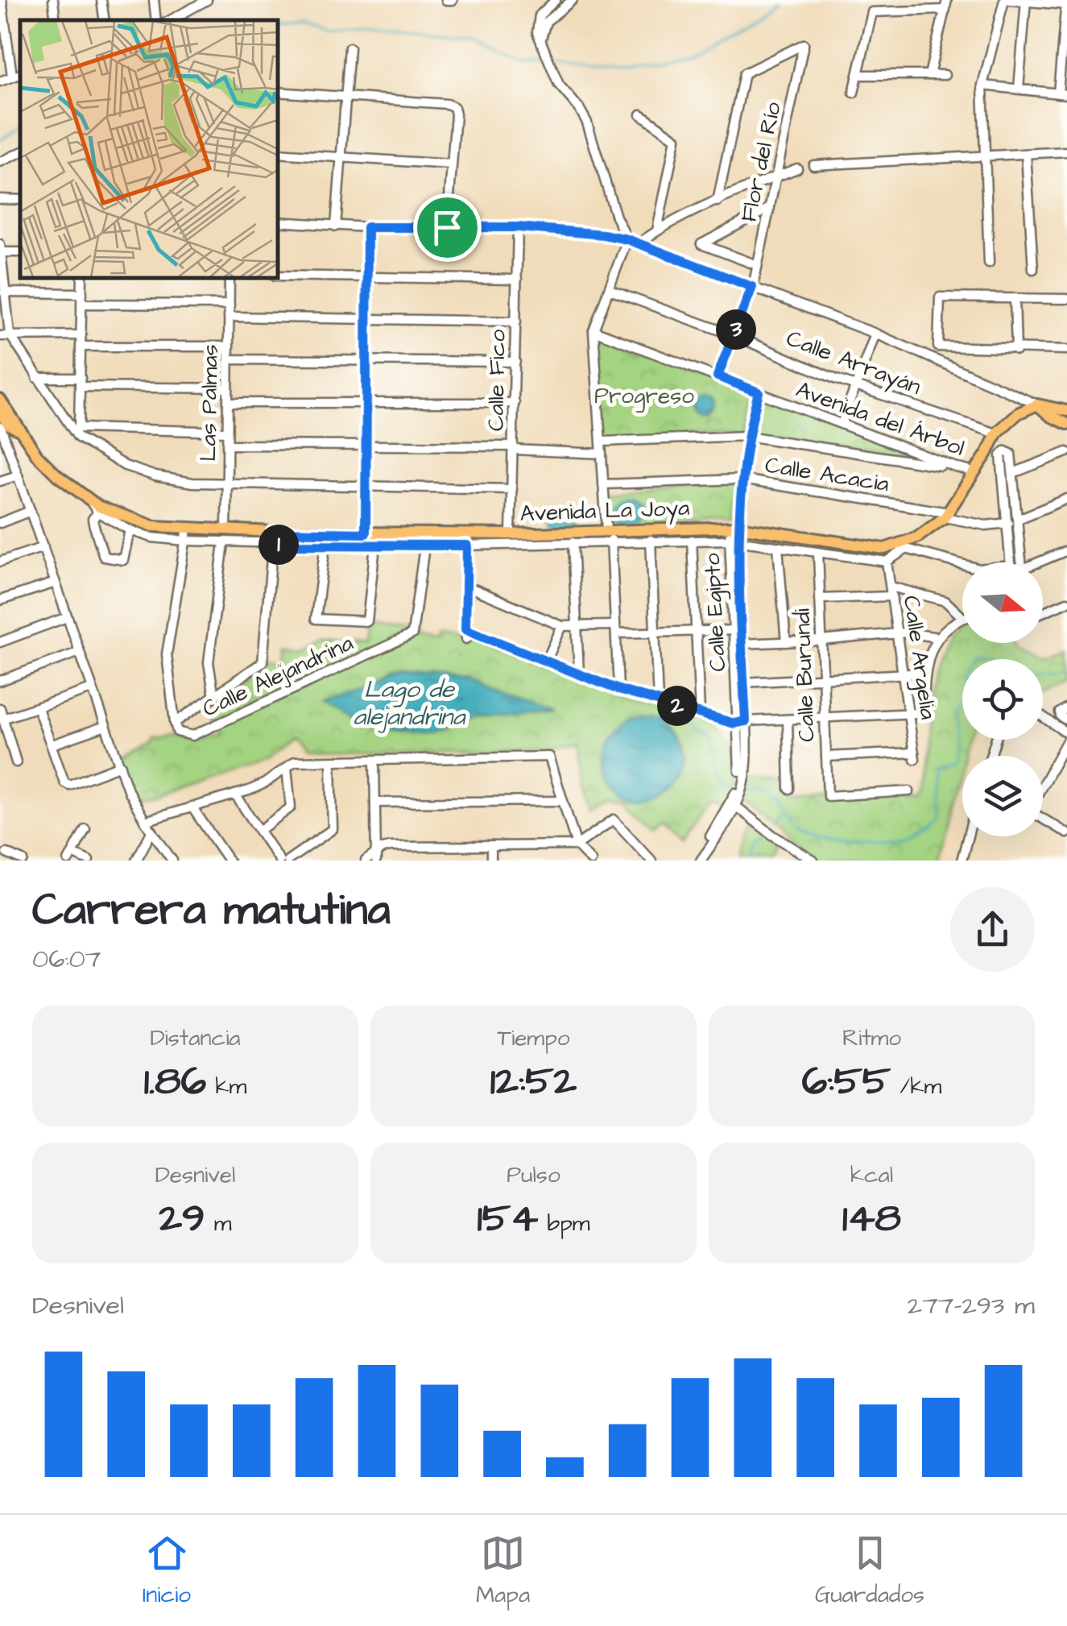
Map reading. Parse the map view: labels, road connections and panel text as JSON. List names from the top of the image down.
{
  "streets": {
    "main road": ["Avenida La Joya"],
    "street": [
      "Flor del Río",
      "Calle Arrayán",
      "Calle Fico",
      "Las Palmas",
      "Avenida del Árbol",
      "Calle Acacia",
      "Calle Egipto",
      "Calle Argelia",
      "Calle Burundi",
      "Calle Alejandrina"
    ]
  },
  "crossings": [
    ["Flor del Río", "Calle Arrayán"],
    ["Flor del Río", "Avenida del Árbol"],
    ["Calle Arrayán", "Avenida La Joya"],
    ["Calle Fico", "Avenida La Joya"],
    ["Las Palmas", "Avenida La Joya"],
    ["Avenida del Árbol", "Avenida La Joya"],
    ["Avenida del Árbol", "Calle Egipto"],
    ["Calle Acacia", "Avenida La Joya"],
    ["Calle Acacia", "Calle Egipto"],
    ["Avenida La Joya", "Calle Egipto"],
    ["Avenida La Joya", "Calle Argelia"],
    ["Avenida La Joya", "Calle Burundi"],
    ["Avenida La Joya", "Calle Alejandrina"],
    ["Calle Argelia", "Calle Burundi"]
  ],
  "water": ["Lago de alejandrina"],
  "parks": ["Progreso"],
  "north": "right",
  "page": {
    "pins": ["3", "1", "2"],
    "heading": ["Carrera matutina", "06:07"],
    "stats": [
      ["Distancia", "1.86 km"],
      ["Tiempo", "12:52"],
      ["Ritmo", "6:55 /km"],
      ["Desnivel", "29 m"],
      ["Pulso", "154 bpm"],
      ["kcal", "148"]
    ],
    "chart": ["Desnivel", "277–293 m"],
    "tabs": ["Inicio", "Mapa", "Guardados"]
  }
}
